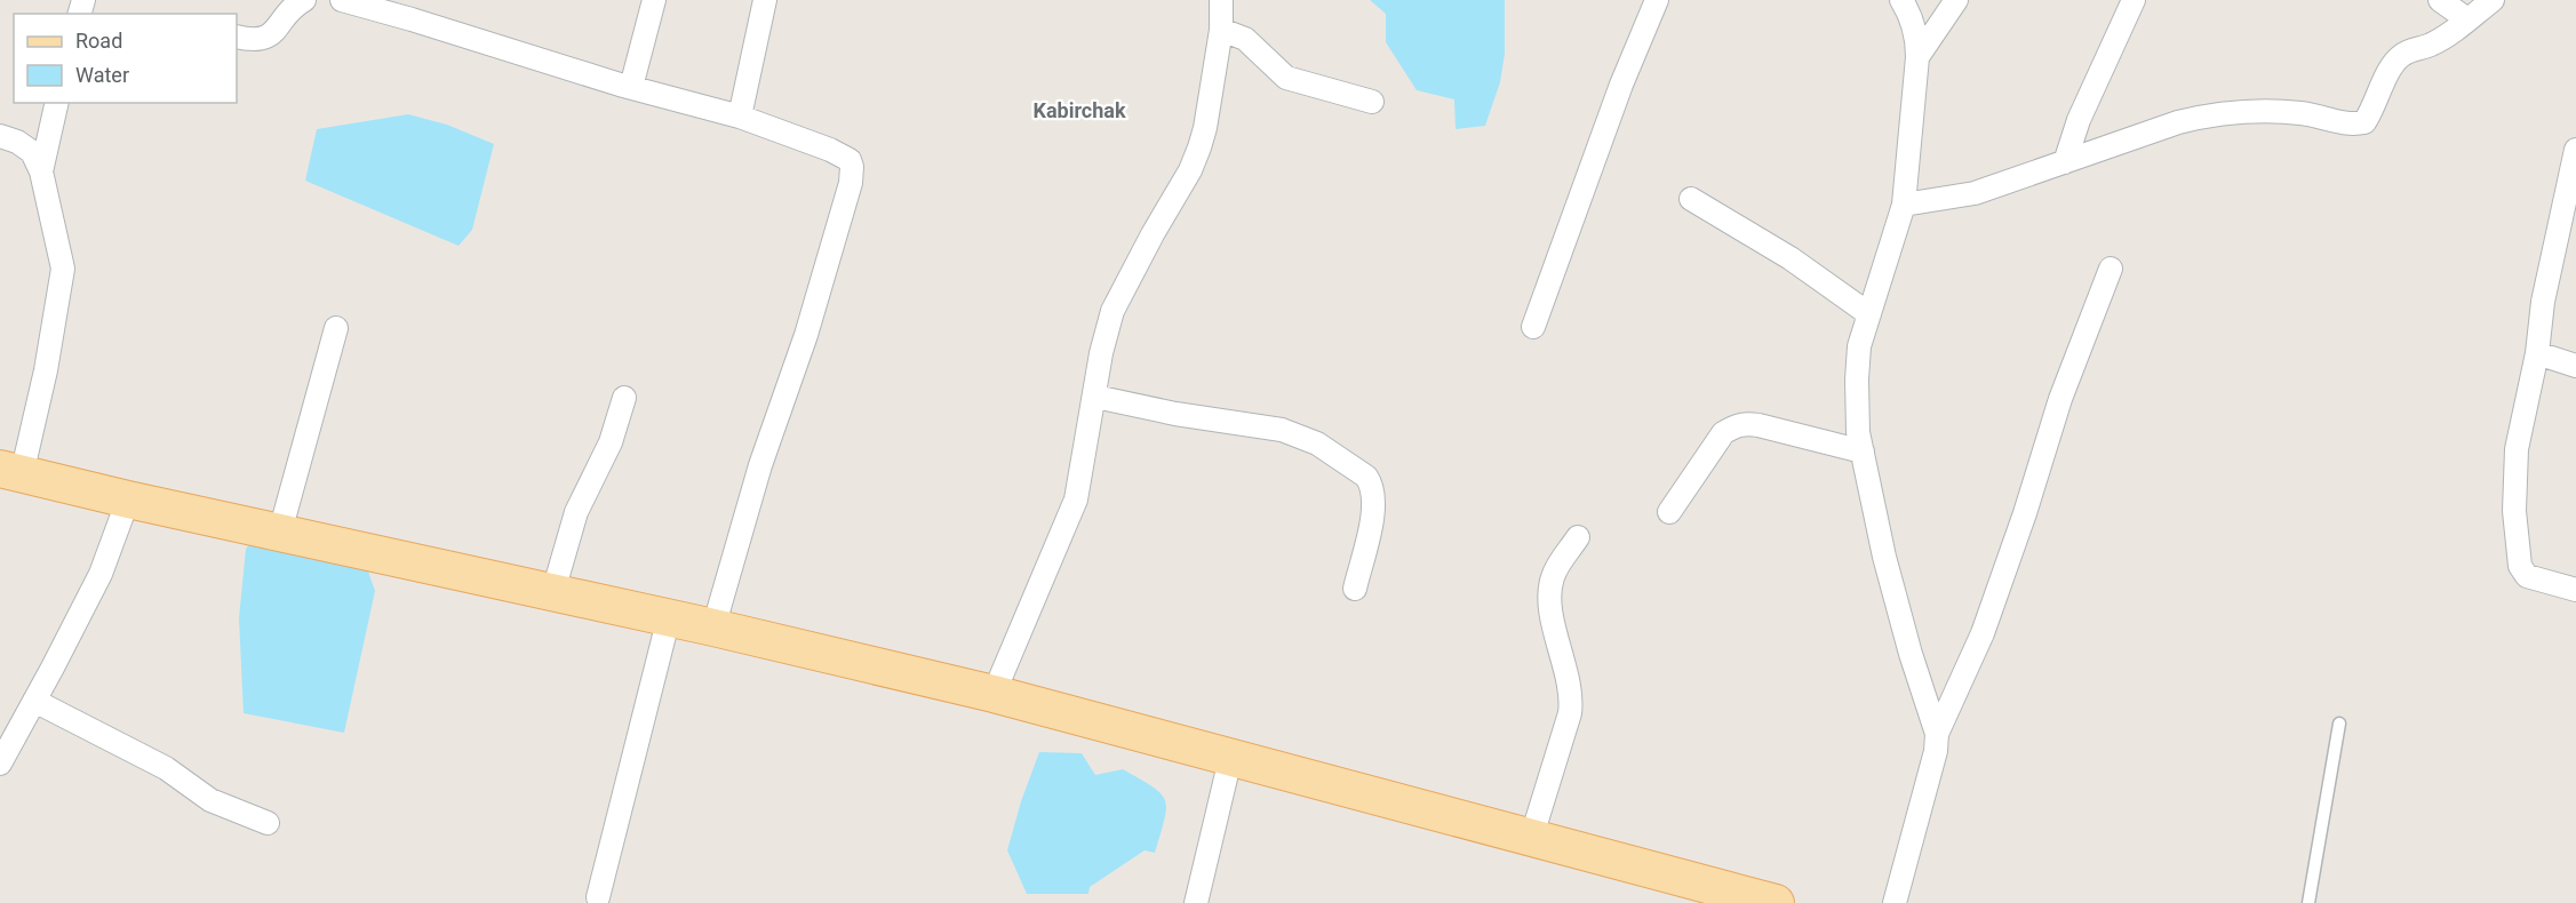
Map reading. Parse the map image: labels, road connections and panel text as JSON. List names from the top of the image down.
{
  "districts": ["Kabirchak"],
  "legend": ["Road", "Water"]
}
